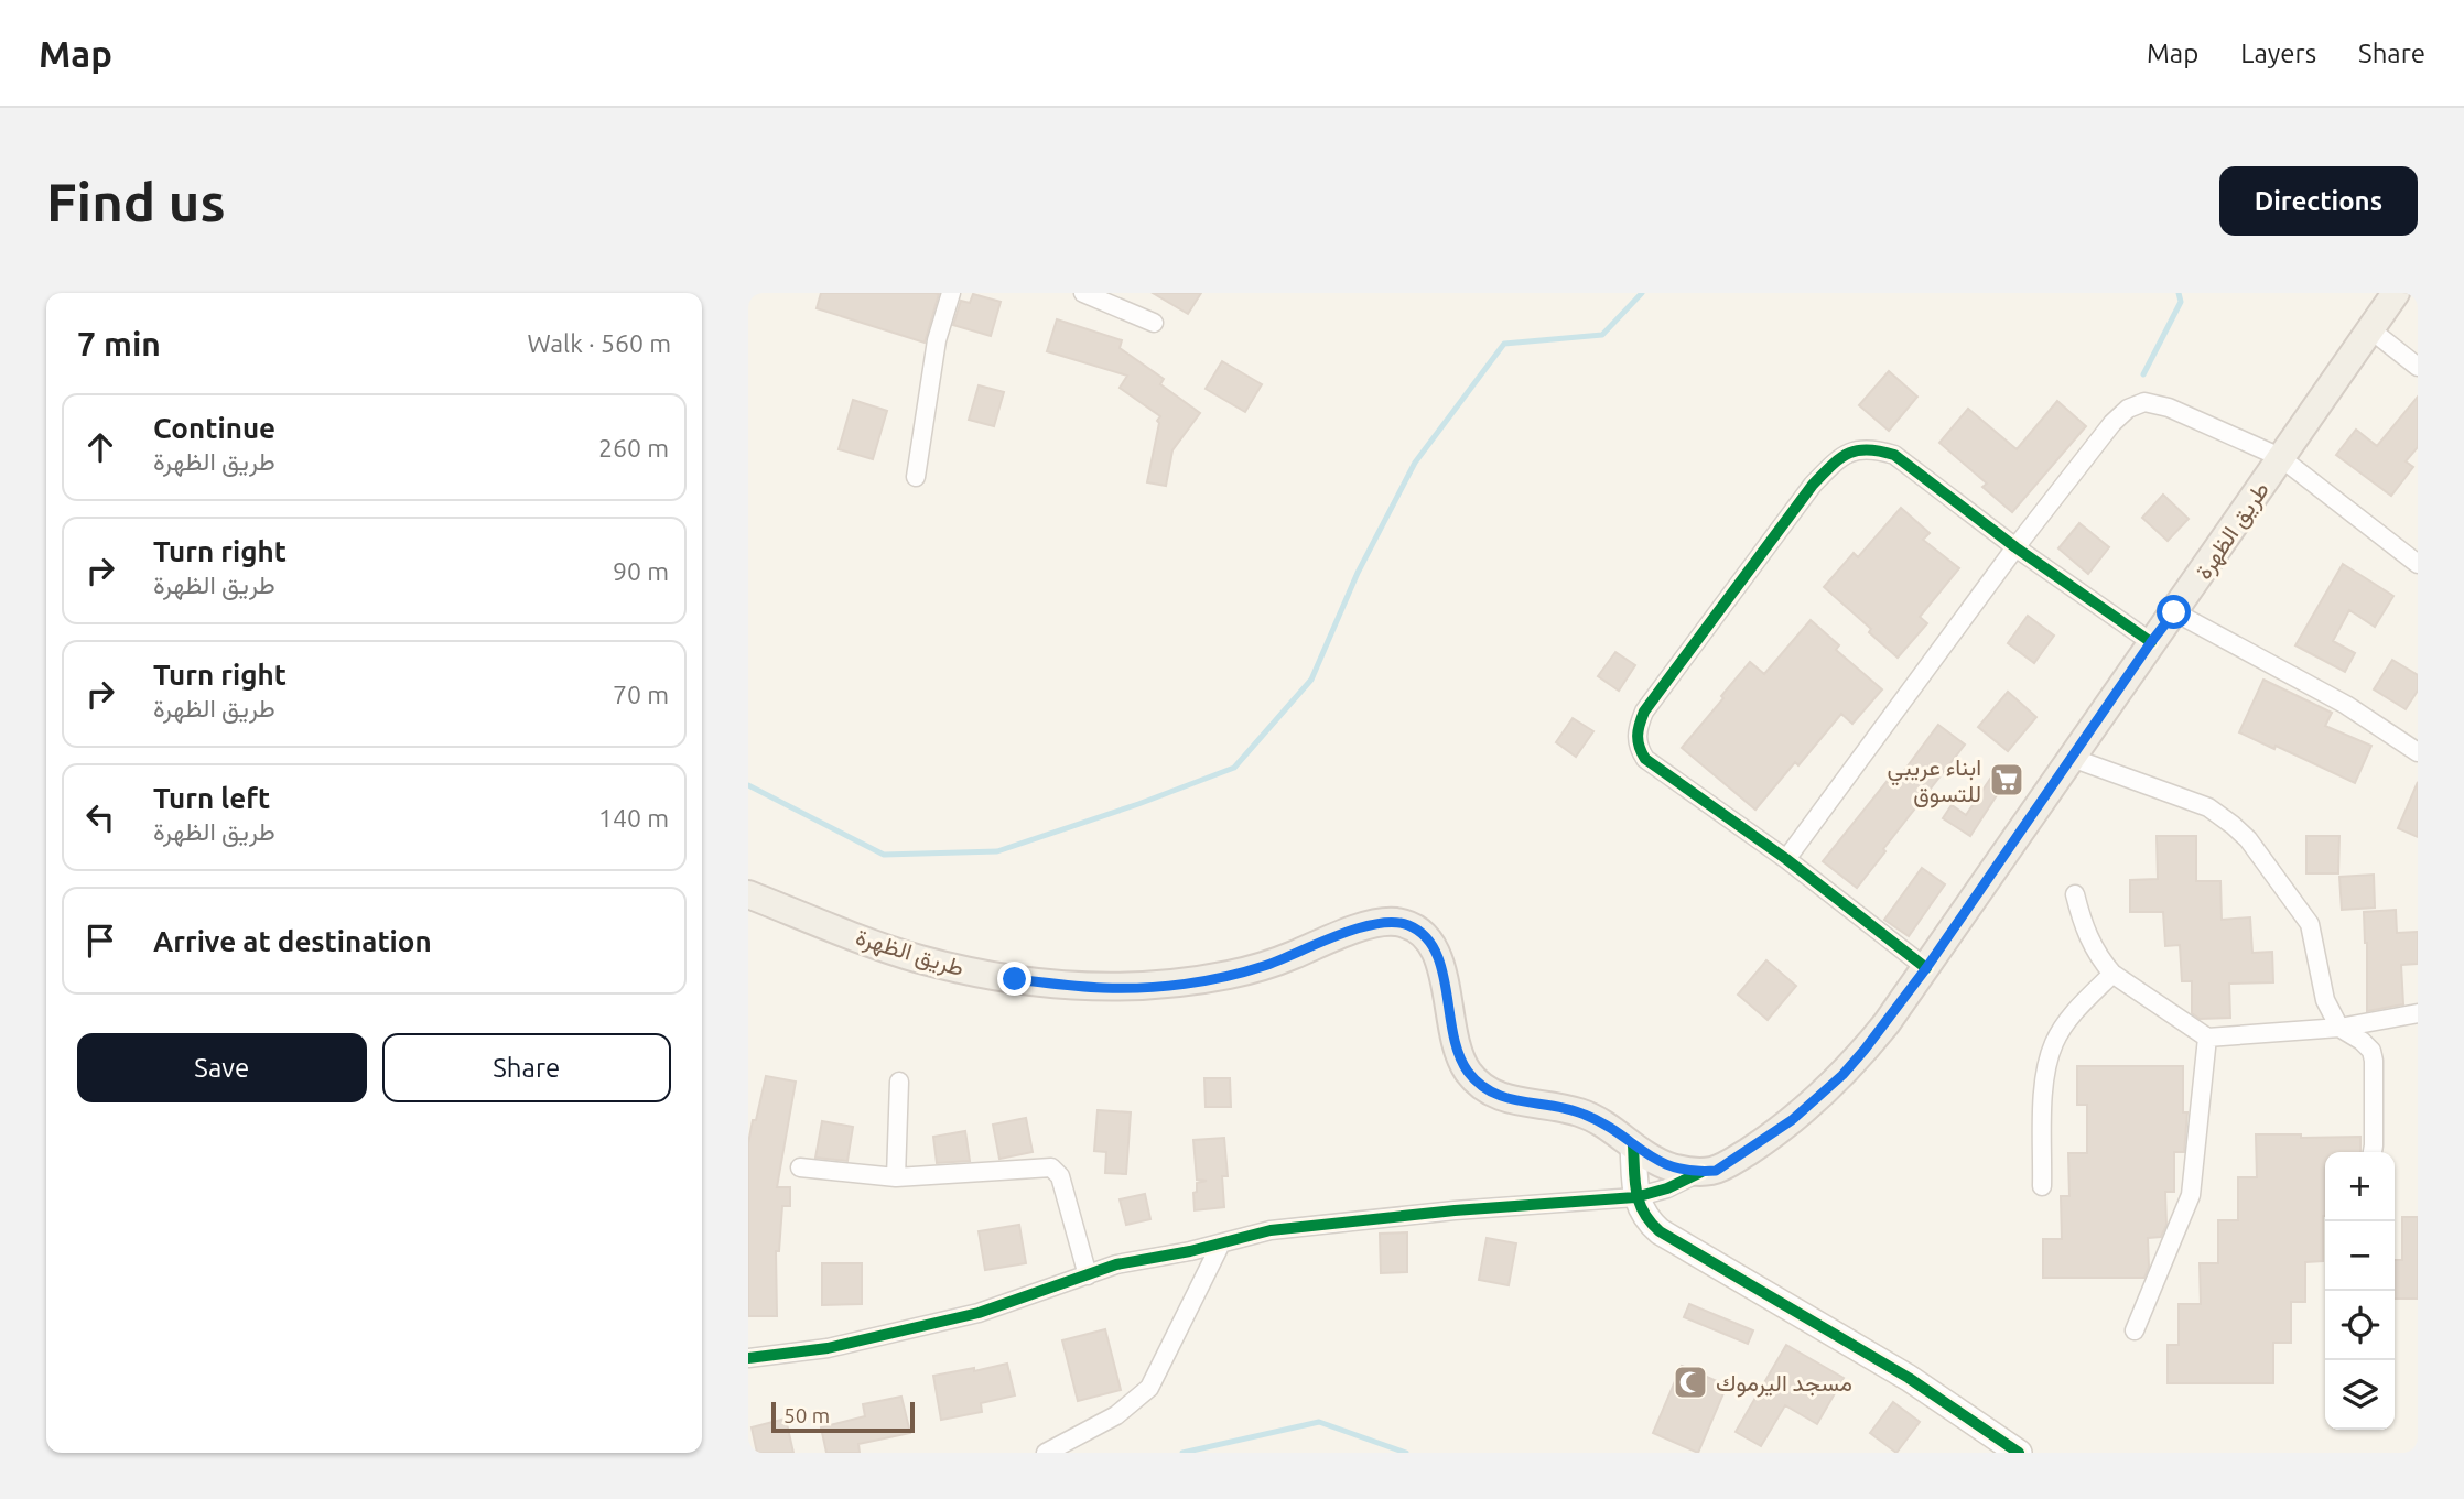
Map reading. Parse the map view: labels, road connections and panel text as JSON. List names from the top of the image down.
{
  "streets": {
    "main road": ["طريق الظهرة"]
  },
  "places": {
    "supermarket": ["ابناء عريبي للتسوق"],
    "mosque": ["مسجد اليرموك"]
  },
  "scale_bar": "50 m",
  "page": {
    "header": "Map",
    "nav": ["Map", "Layers", "Share"],
    "buttons": [
      "Directions",
      ["Save", "Share"]
    ],
    "title": "Find us",
    "heading": ["7 min", "Walk · 560 m"],
    "list": [
      ["Continue", "طريق الظهرة", "260 m"],
      ["Turn right", "طريق الظهرة", "90 m"],
      ["Turn right", "طريق الظهرة", "70 m"],
      ["Turn left", "طريق الظهرة", "140 m"],
      "Arrive at destination"
    ],
    "map_buttons": ["+", "−"],
    "scale": "50 m"
  }
}
